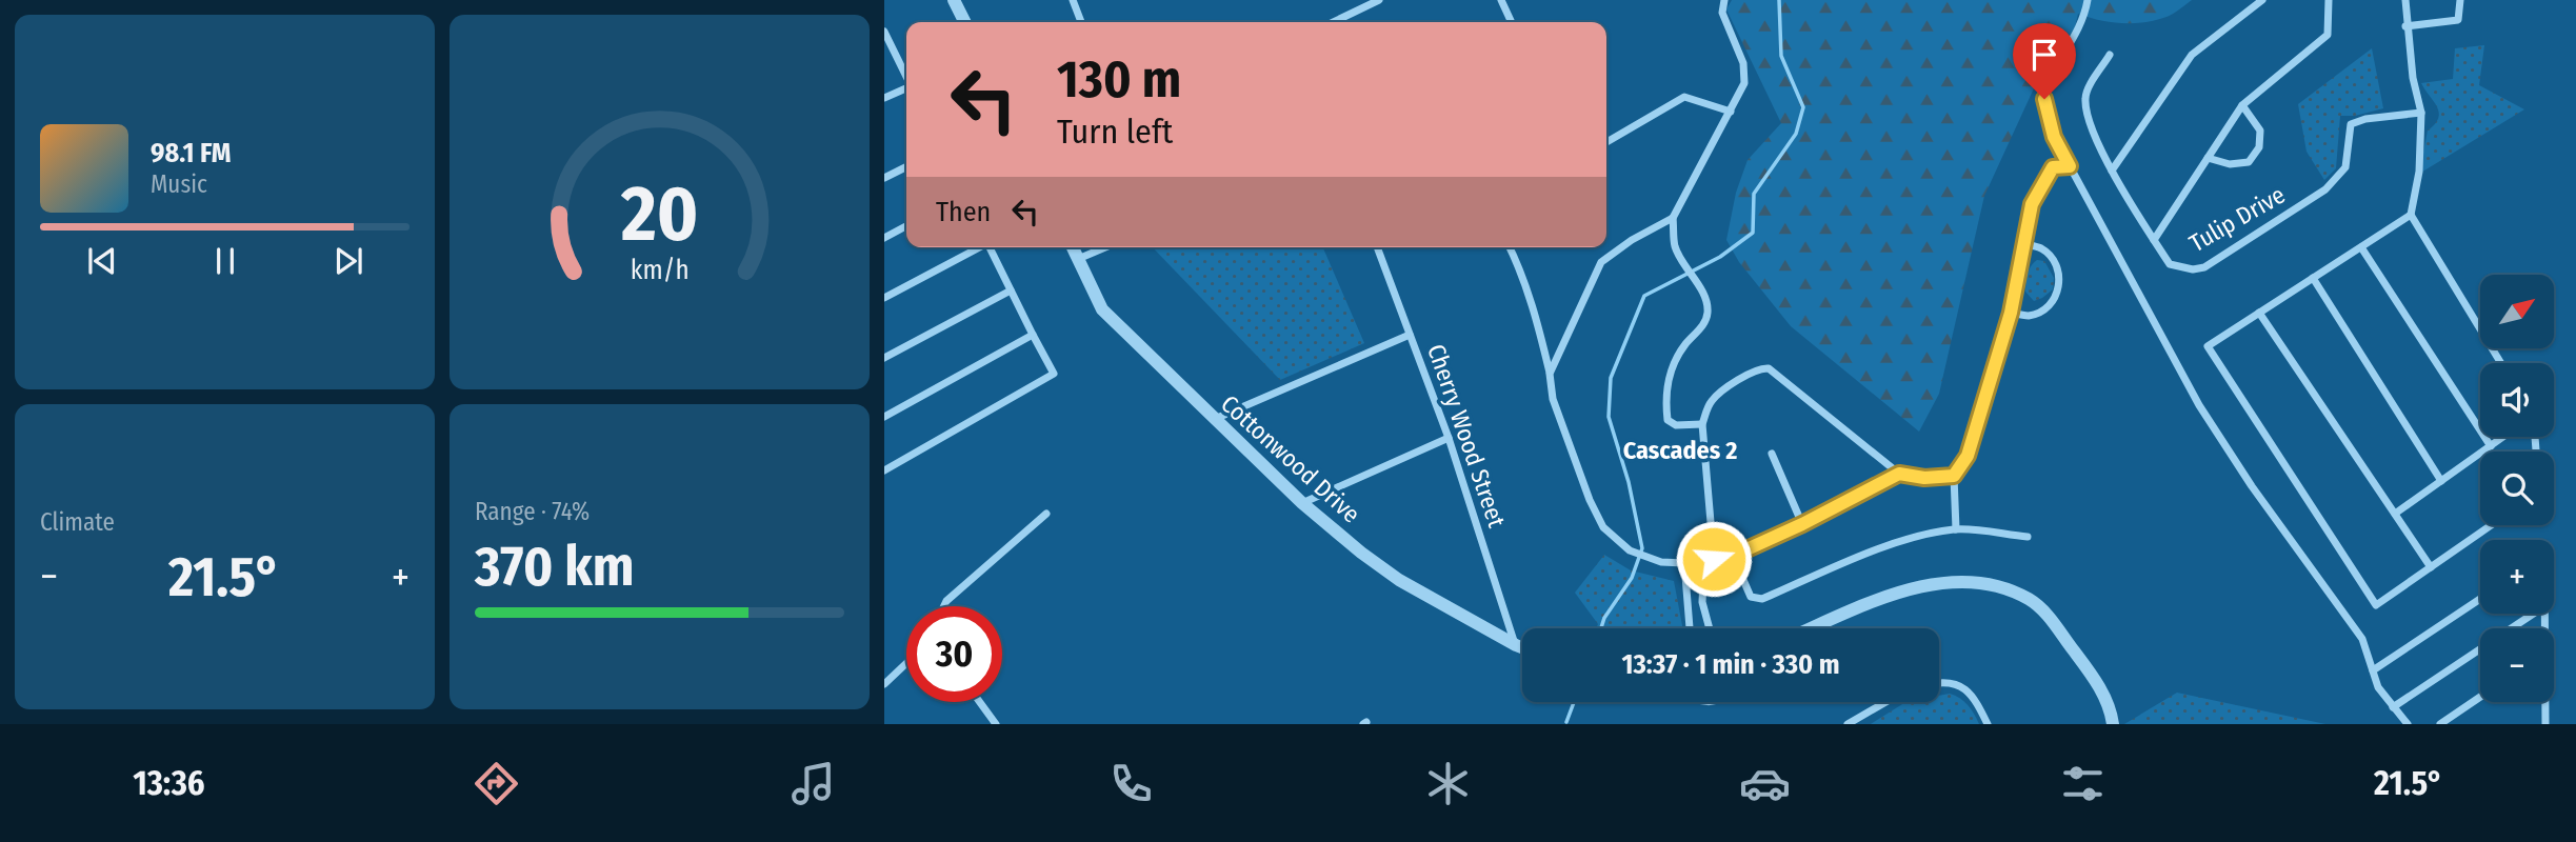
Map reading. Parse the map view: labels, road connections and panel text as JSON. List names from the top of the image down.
{
  "streets": {
    "street": ["Tulip Drive", "Cherry Wood Street", "Cottonwood Drive"]
  },
  "crossings": [
    ["Cherry Wood Street", "Cottonwood Drive"]
  ],
  "districts": ["Cascades 2"],
  "north": "top right",
  "page": {
    "turn": ["130 m", "Turn left"],
    "song": ["98.1 FM", "Music"],
    "then": "Then",
    "map_buttons": ["+", "−"],
    "tile": [
      "Climate",
      ["Range · 74%", "370 km"]
    ],
    "heat": ["−", "21.5°", "+"],
    "limit": "30",
    "trip": "13:37 · 1 min · 330 m",
    "tabs": ["13:36", "21.5°"],
    "gauge": ["20", "km/h"]
  }
}
